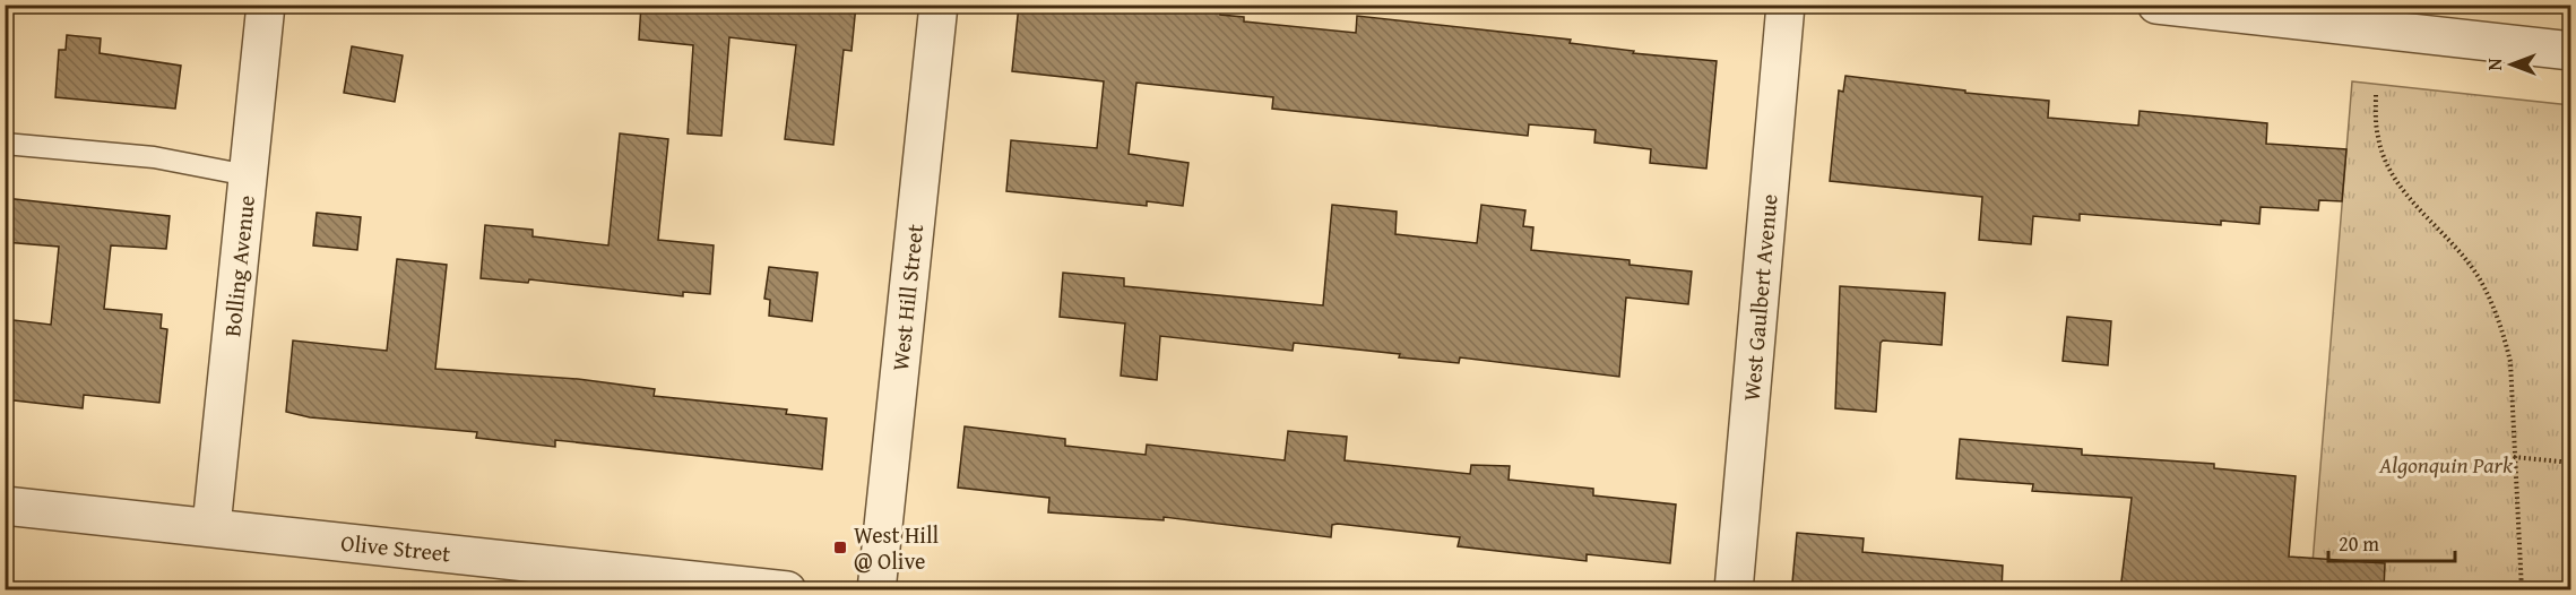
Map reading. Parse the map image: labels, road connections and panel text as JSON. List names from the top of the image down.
{
  "streets": {
    "street": [
      "Bolling Avenue",
      "West Hill Street",
      "West Gaulbert Avenue",
      "Olive Street"
    ]
  },
  "crossings": [
    ["Bolling Avenue", "Olive Street"]
  ],
  "parks": ["Algonquin Park"],
  "places": {
    "transit": ["West Hill @ Olive"]
  },
  "scale_bar": "20 m",
  "north": "left"
}
